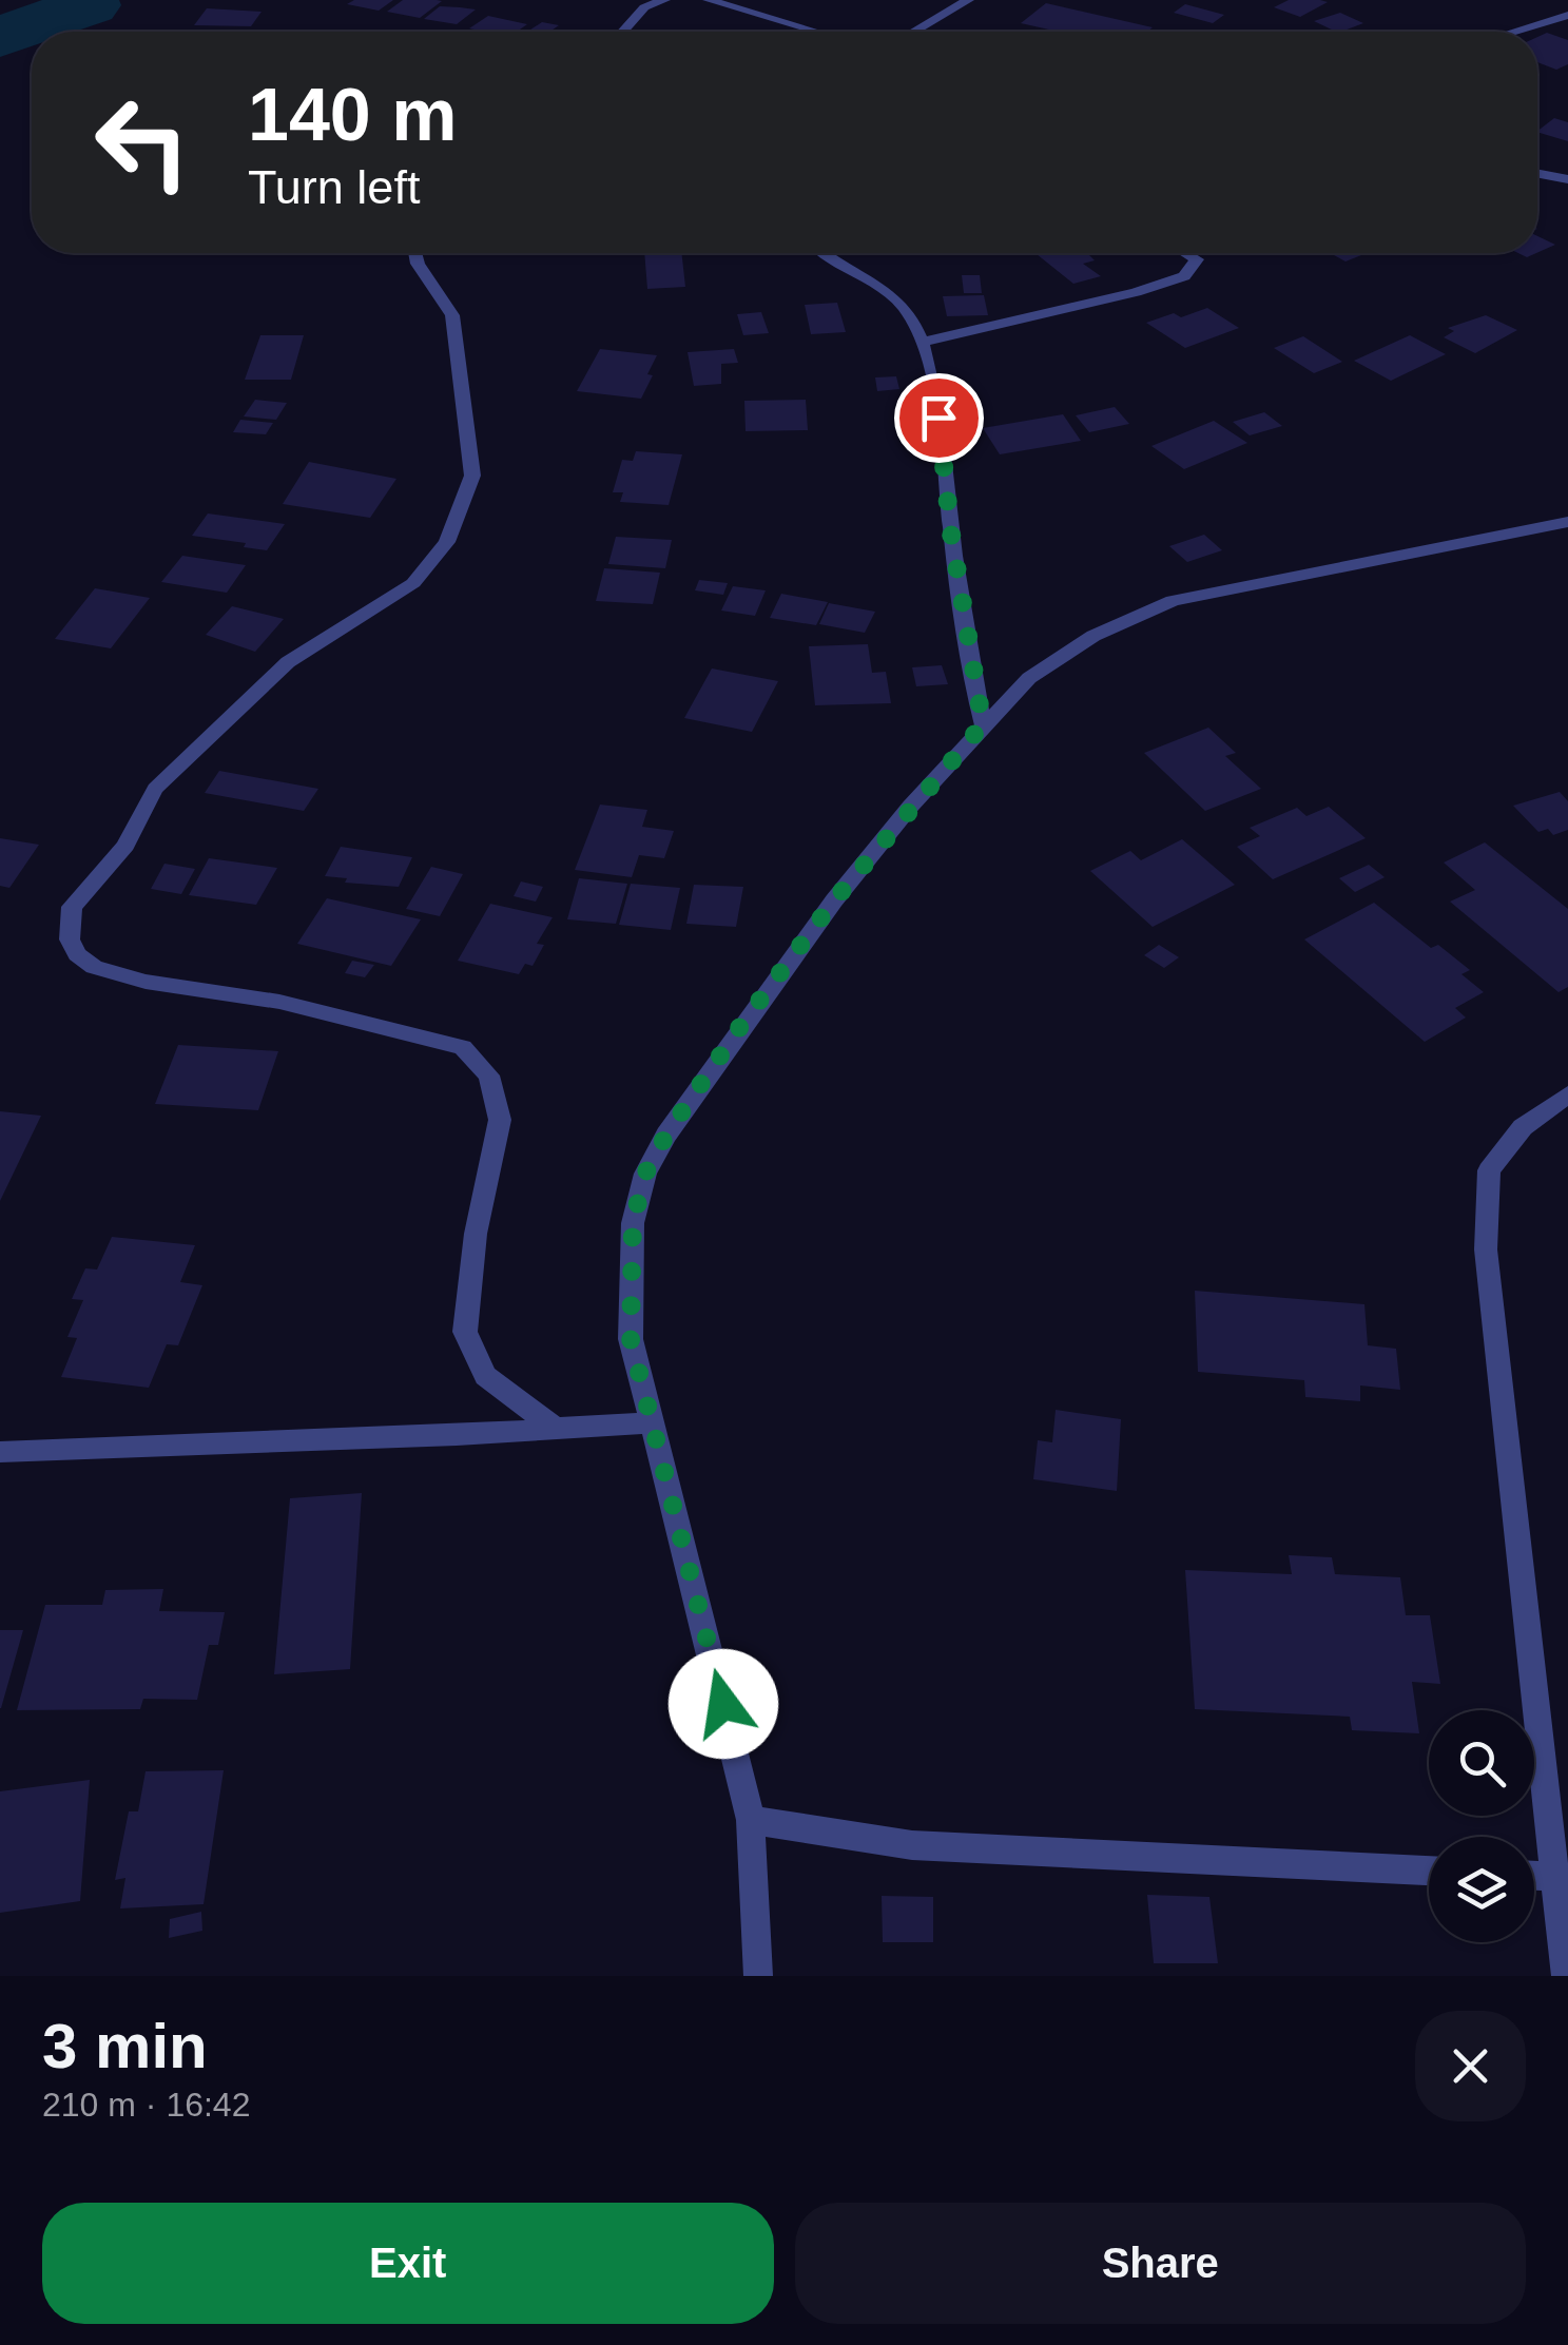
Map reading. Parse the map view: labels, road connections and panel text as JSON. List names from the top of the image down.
{
  "page": {
    "turn": ["140 m", "Turn left"],
    "heading": ["3 min", "210 m · 16:42"],
    "buttons": ["Exit", "Share"]
  }
}
